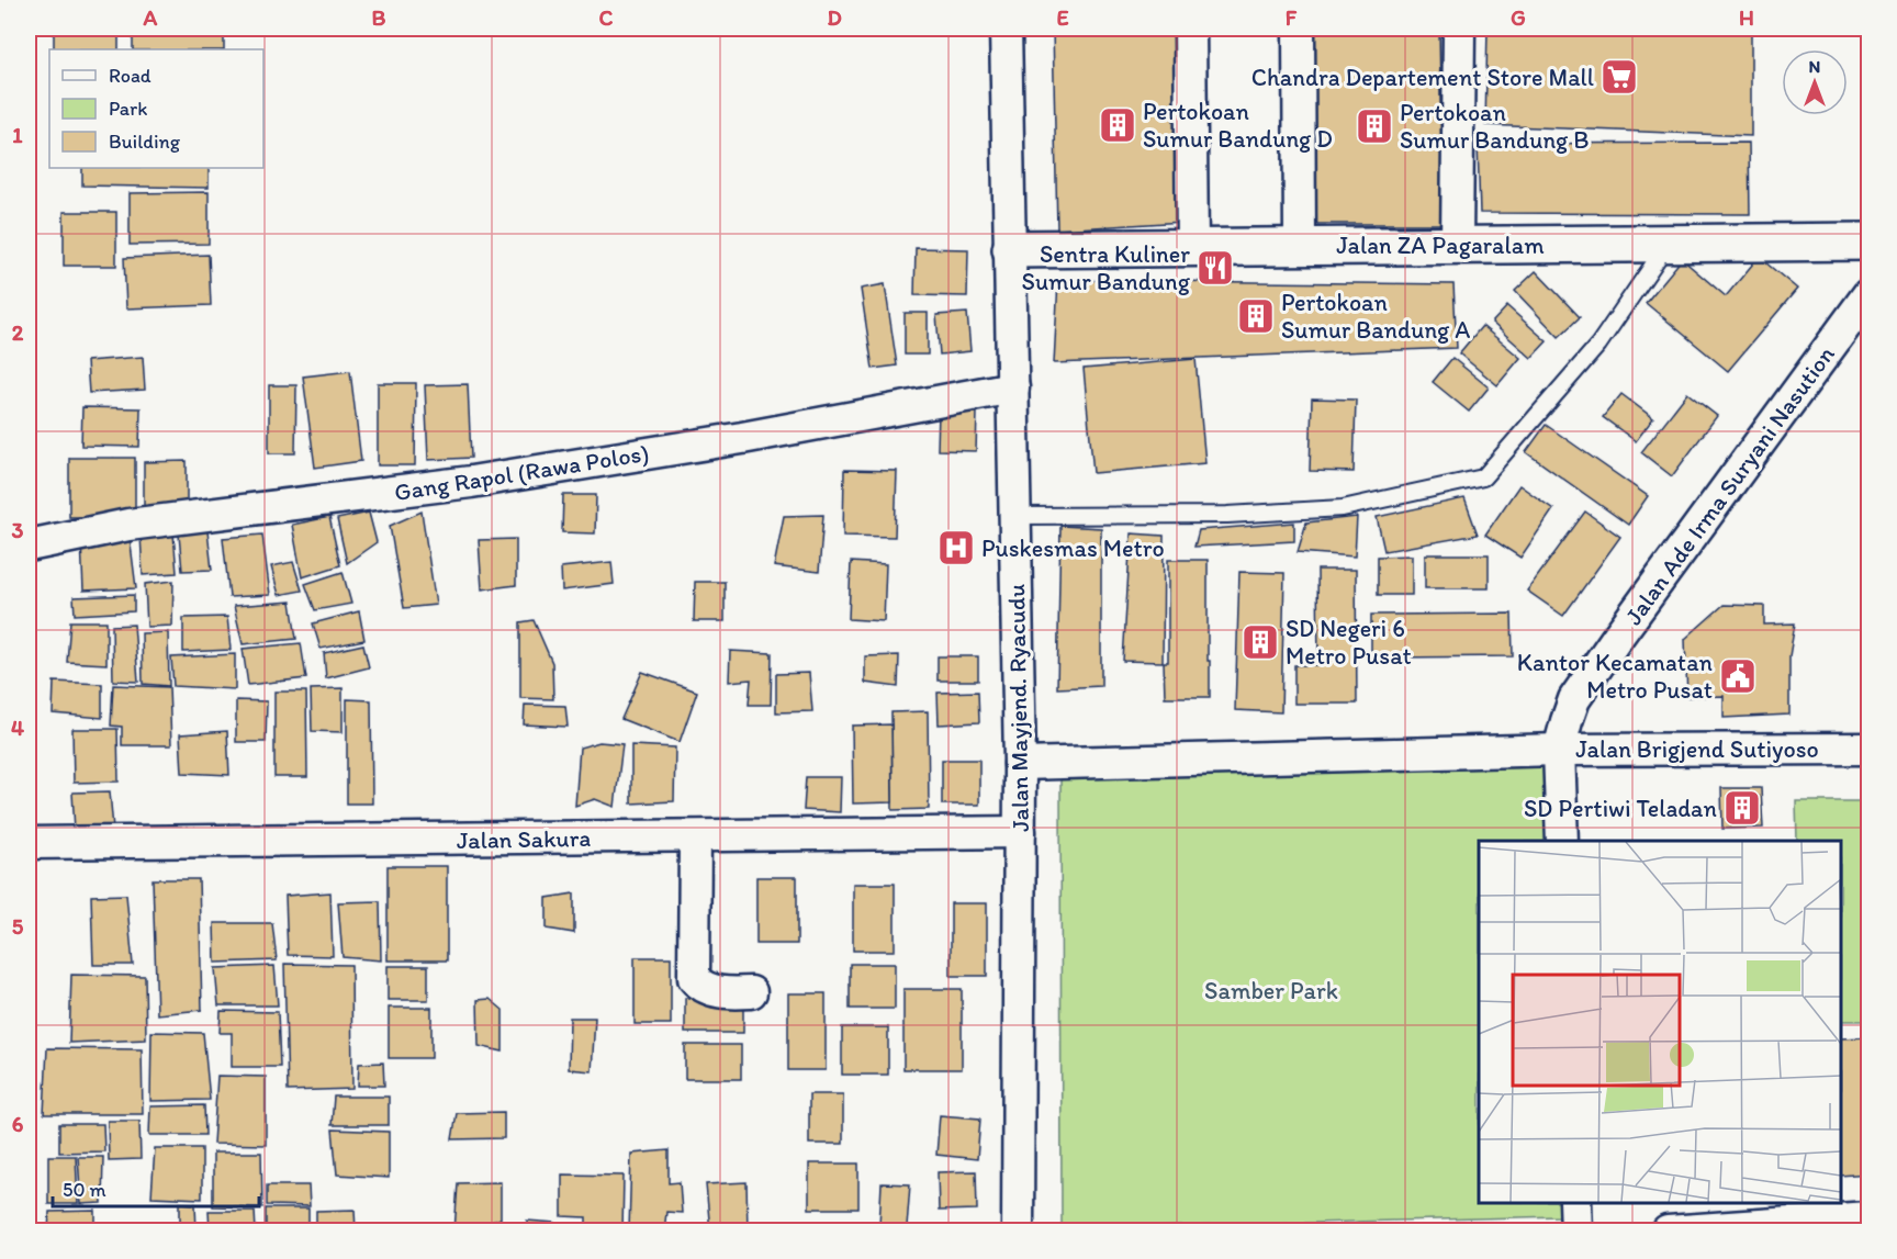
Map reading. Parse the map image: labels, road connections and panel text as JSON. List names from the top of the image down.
{
  "streets": {
    "street": [
      "Jalan ZA Pagaralam",
      "Gang Rapol (Rawa Polos)",
      "Jalan Ade Irma Suryani Nasution",
      "Jalan Mayjend. Ryacudu",
      "Jalan Brigjend Sutiyoso",
      "Jalan Sakura"
    ]
  },
  "crossings": [
    ["Jalan ZA Pagaralam", "Jalan Mayjend. Ryacudu"],
    ["Gang Rapol (Rawa Polos)", "Jalan Mayjend. Ryacudu"],
    ["Jalan Ade Irma Suryani Nasution", "Jalan Brigjend Sutiyoso"],
    ["Jalan Mayjend. Ryacudu", "Jalan Brigjend Sutiyoso"],
    ["Jalan Mayjend. Ryacudu", "Jalan Sakura"]
  ],
  "parks": ["Samber Park"],
  "places": {
    "supermarket": ["Chandra Departement Store Mall"],
    "building": [
      "Pertokoan Sumur Bandung D",
      "Pertokoan Sumur Bandung B",
      "Pertokoan Sumur Bandung A",
      "SD Negeri 6 Metro Pusat",
      "SD Pertiwi Teladan"
    ],
    "restaurant": ["Sentra Kuliner Sumur Bandung"],
    "hospital": ["Puskesmas Metro"],
    "public building": ["Kantor Kecamatan Metro Pusat"]
  },
  "legend": ["Road", "Park", "Building"],
  "scale_bar": "50 m",
  "north": "top",
  "grid": {
    "columns": [
      "A",
      "B",
      "C",
      "D",
      "E",
      "F",
      "G",
      "H"
    ],
    "rows": [
      "1",
      "2",
      "3",
      "4",
      "5",
      "6"
    ]
  }
}
